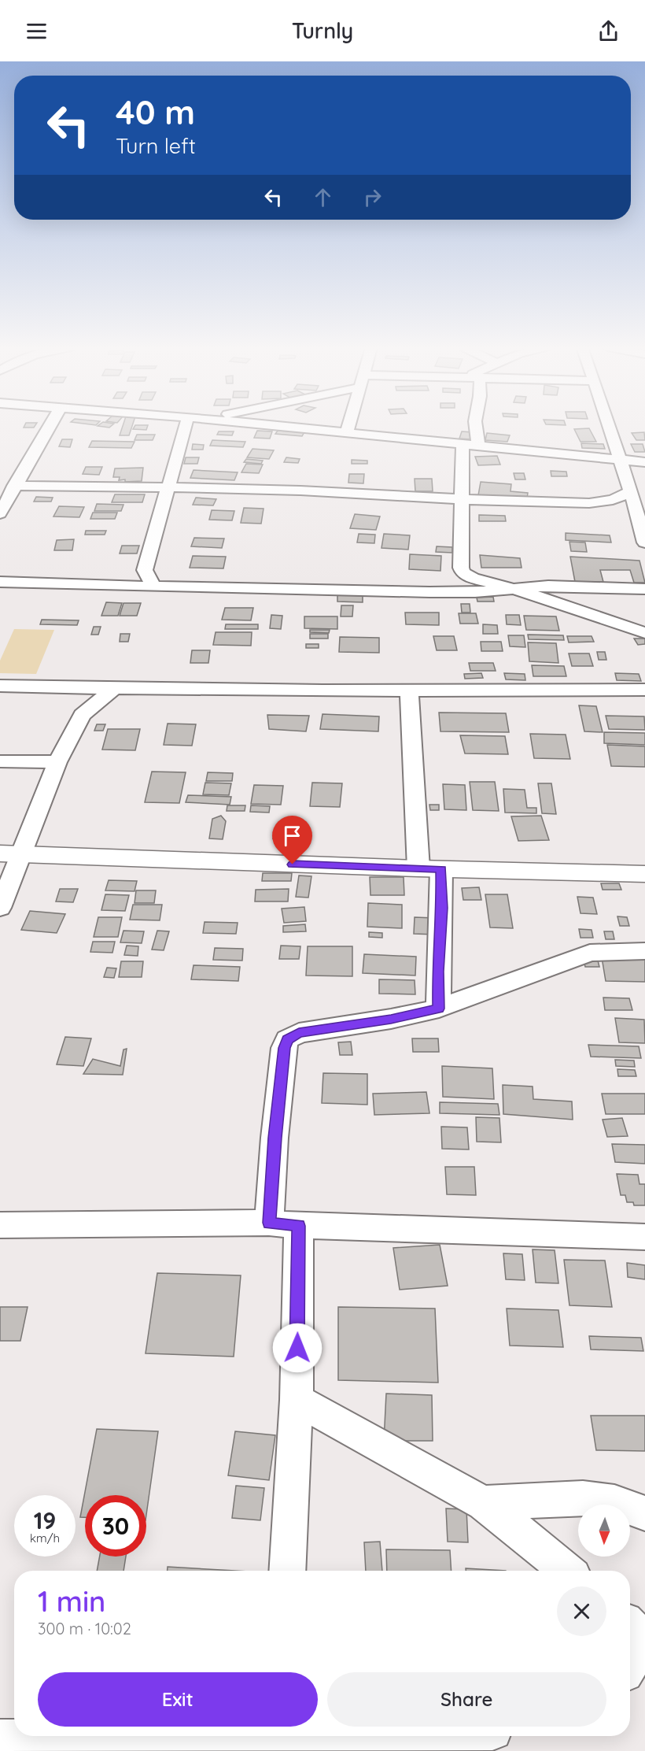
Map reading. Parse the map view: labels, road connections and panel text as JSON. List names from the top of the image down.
{
  "north": "bottom",
  "page": {
    "header": "Turnly",
    "turn": ["40 m", "Turn left"],
    "speed": "19 km/h",
    "limit": "30",
    "heading": ["1 min", "300 m · 10:02"],
    "buttons": ["Exit", "Share"]
  }
}
